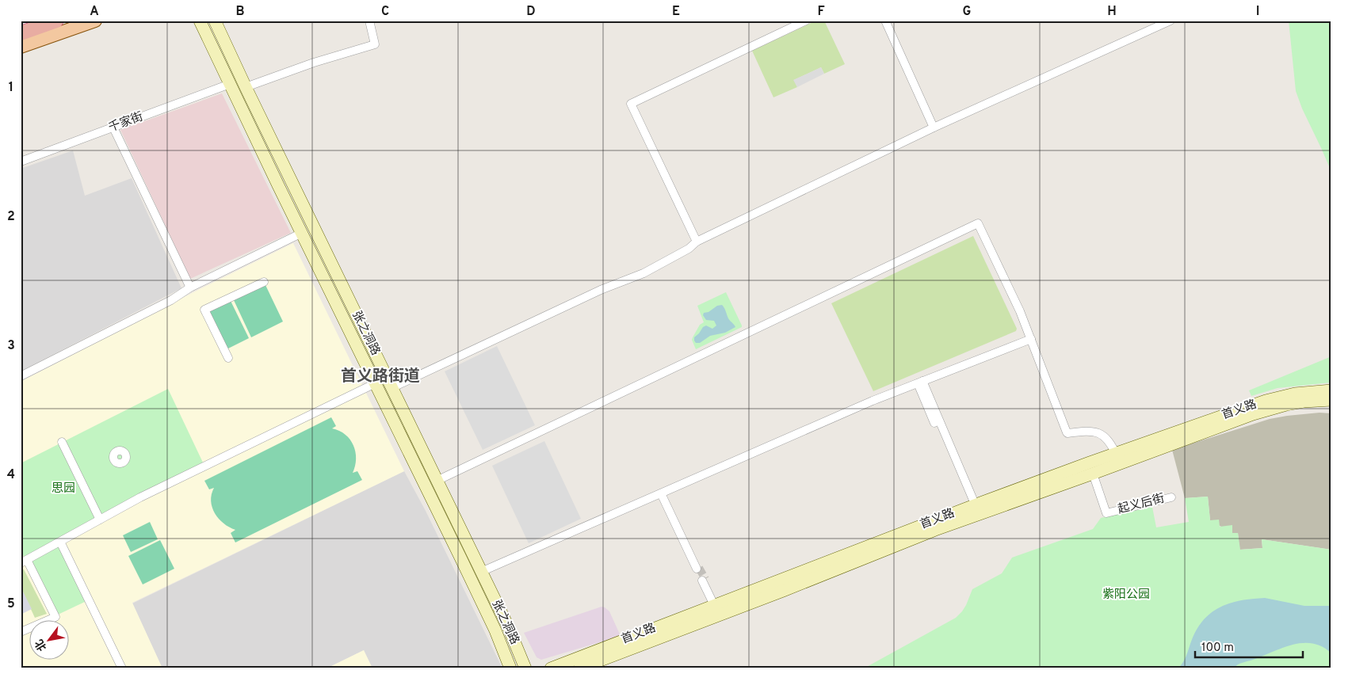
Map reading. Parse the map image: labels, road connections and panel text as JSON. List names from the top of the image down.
{
  "streets": {
    "main road": ["张之洞路", "首义路"],
    "street": ["千家街", "起义后街"]
  },
  "crossings": [
    ["千家街", "张之洞路"],
    ["首义路", "起义后街"]
  ],
  "districts": ["首义路街道"],
  "parks": ["思园", "紫阳公园"],
  "scale_bar": "100 m",
  "north": "bottom left",
  "grid": {
    "columns": [
      "A",
      "B",
      "C",
      "D",
      "E",
      "F",
      "G",
      "H",
      "I"
    ],
    "rows": [
      "1",
      "2",
      "3",
      "4",
      "5"
    ]
  }
}
